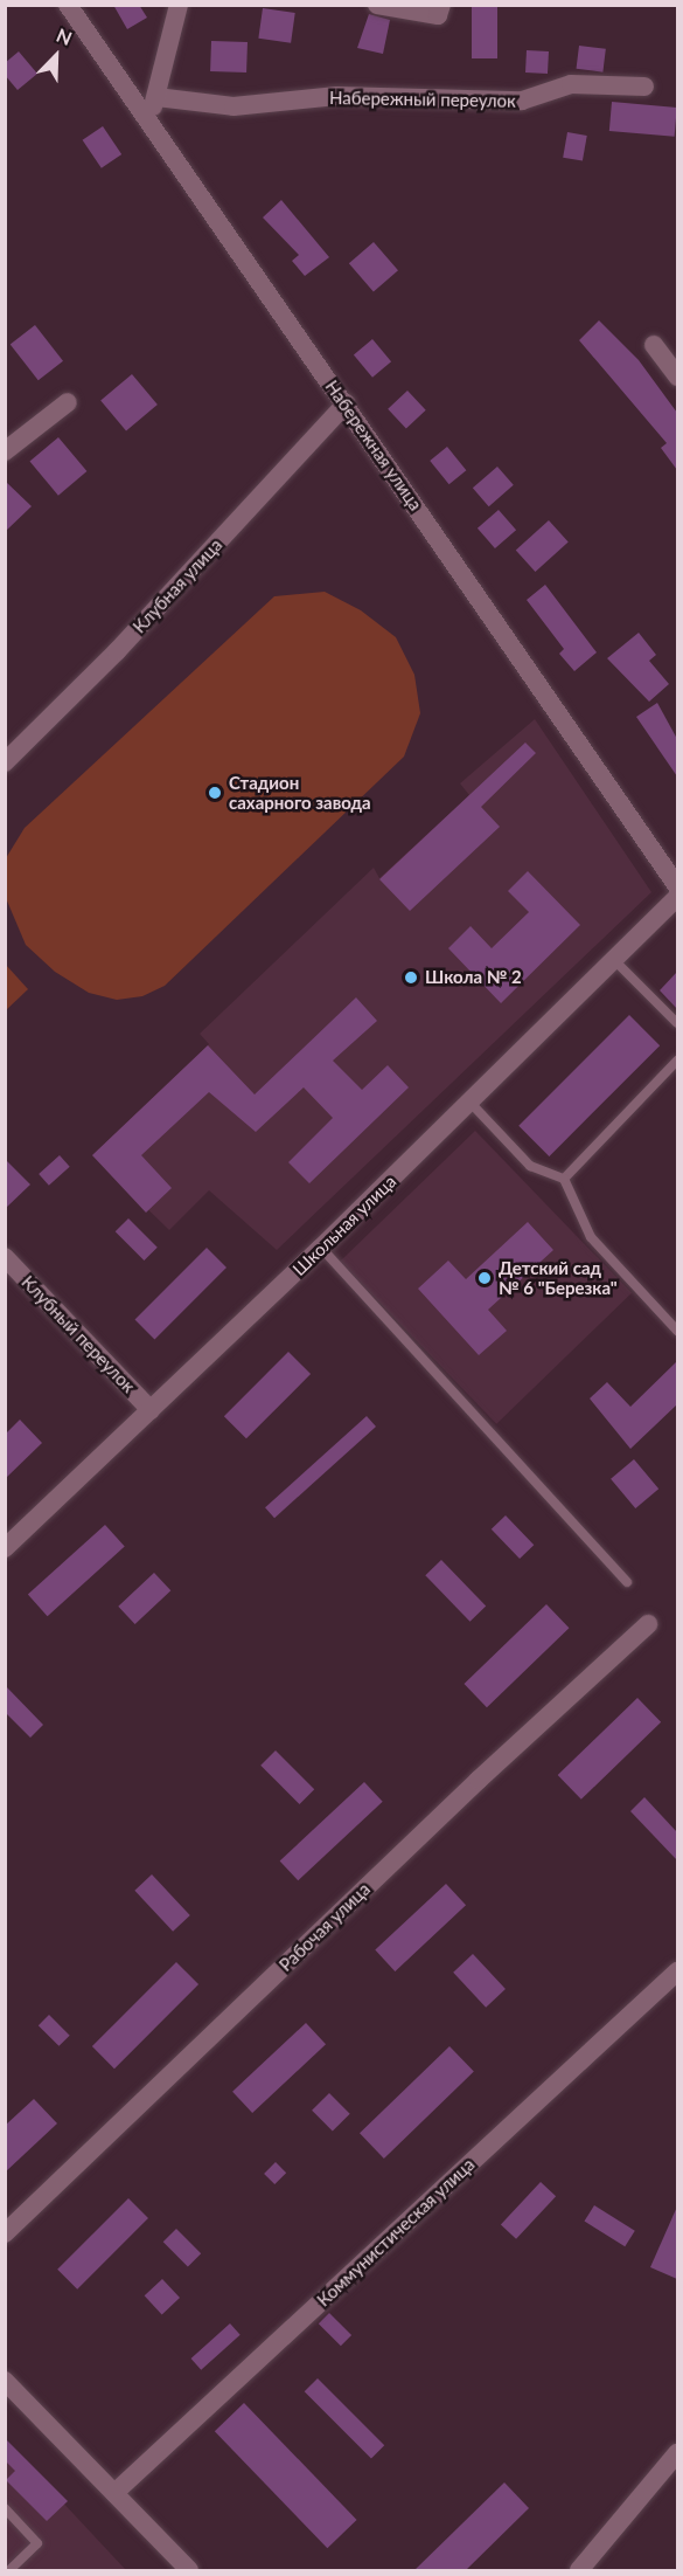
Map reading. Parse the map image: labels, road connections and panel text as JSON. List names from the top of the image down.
{
  "streets": {
    "street": [
      "Набережный переулок",
      "Набережная улица",
      "Клубная улица",
      "Школьная улица",
      "Клубный переулок",
      "Рабочая улица",
      "Коммунистическая улица"
    ]
  },
  "crossings": [
    ["Набережная улица", "Клубная улица"],
    ["Школьная улица", "Клубный переулок"]
  ],
  "places": ["Стадион сахарного завода", "Школа № 2", "Детский сад № 6 \"Березка\""],
  "north": "top right"
}
